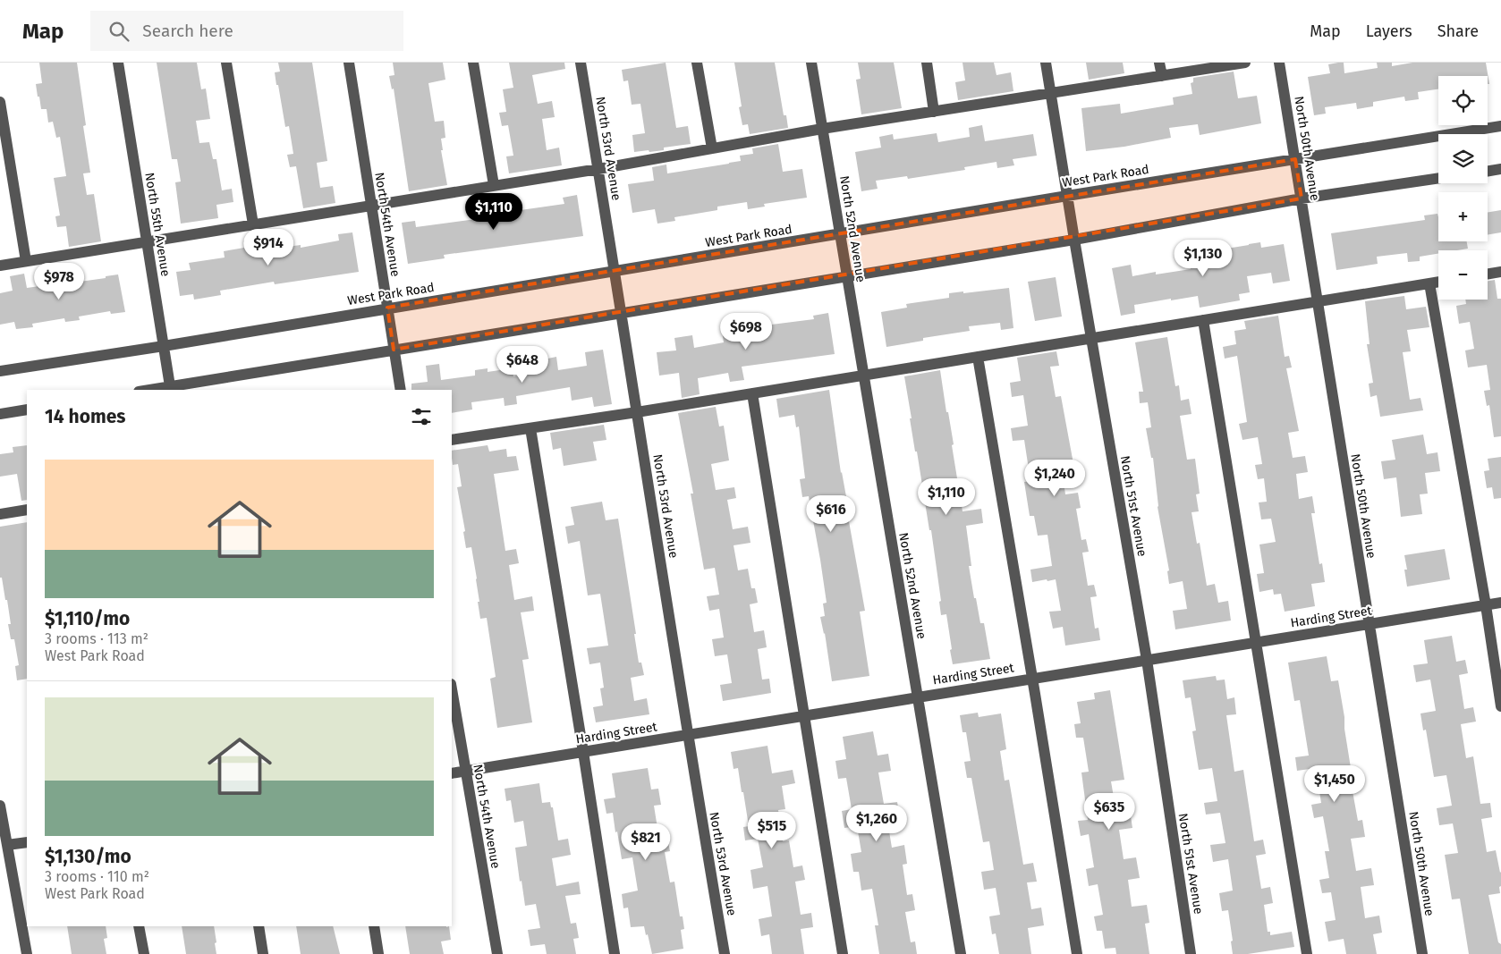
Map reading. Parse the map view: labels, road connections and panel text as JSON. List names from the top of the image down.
{
  "streets": {
    "street": [
      "North 53rd Avenue",
      "North 50th Avenue",
      "West Park Road",
      "North 55th Avenue",
      "North 54th Avenue",
      "North 52nd Avenue",
      "North 51st Avenue",
      "Harding Street"
    ]
  },
  "crossings": [
    ["North 53rd Avenue", "West Park Road"],
    ["North 53rd Avenue", "Harding Street"],
    ["North 50th Avenue", "West Park Road"],
    ["North 50th Avenue", "Harding Street"],
    ["West Park Road", "North 55th Avenue"],
    ["West Park Road", "North 54th Avenue"],
    ["West Park Road", "North 52nd Avenue"],
    ["West Park Road", "North 51st Avenue"],
    ["North 54th Avenue", "Harding Street"],
    ["North 52nd Avenue", "Harding Street"],
    ["North 51st Avenue", "Harding Street"]
  ],
  "page": {
    "header": "Map",
    "search": "Search here",
    "nav": ["Map", "Layers", "Share"],
    "map_buttons": ["+", "−"],
    "price": [
      "$1,110",
      "$914",
      "$1,130",
      "$978",
      "$698",
      "$648",
      "$1,240",
      "$1,110",
      "$616",
      "$1,450",
      "$635",
      "$1,260",
      "$515",
      "$821"
    ],
    "heading": "14 homes",
    "list": [
      {
        "name": "$1,110/mo",
        "note": "3 rooms · 113 m² · West Park Road"
      },
      {
        "name": "$1,130/mo",
        "note": "3 rooms · 110 m² · West Park Road"
      }
    ]
  }
}
